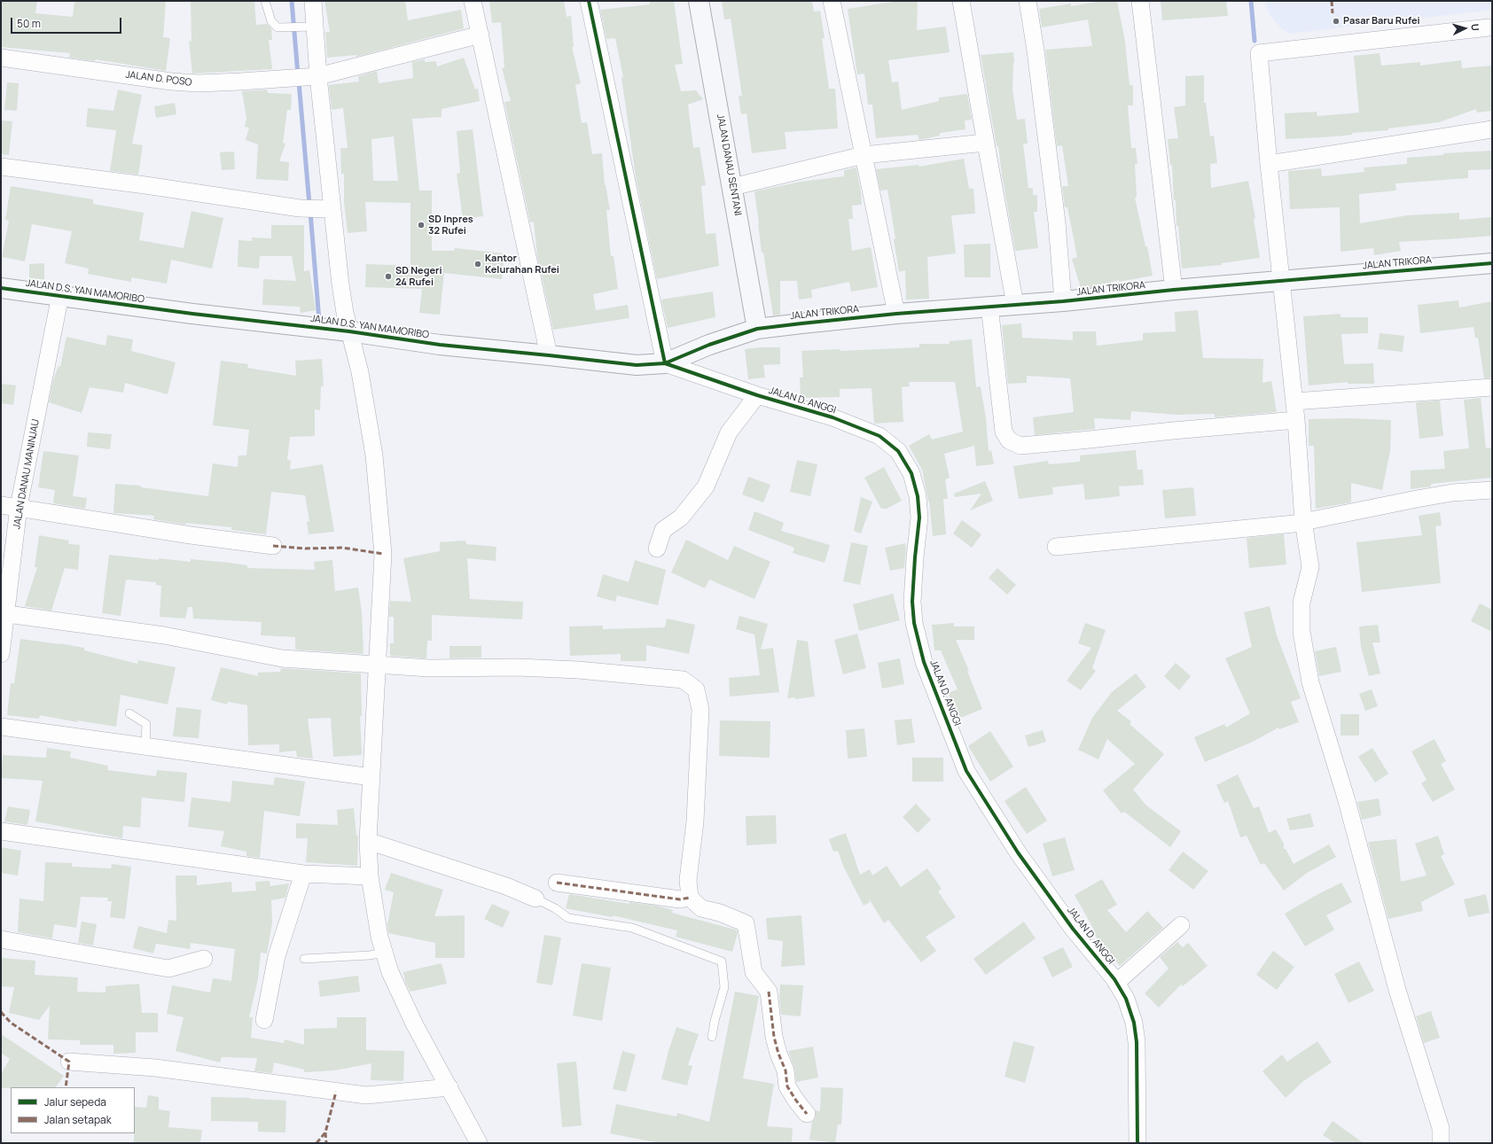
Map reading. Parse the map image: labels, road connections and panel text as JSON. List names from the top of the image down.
{
  "streets": {
    "street": [
      "JALAN D. POSO",
      "JALAN DANAU SENTANI",
      "JALAN TRIKORA",
      "JALAN D.S. YAN MAMORIBO",
      "JALAN D. ANGGI",
      "JALAN DANAU MANINJAU"
    ]
  },
  "crossings": [
    ["JALAN DANAU SENTANI", "JALAN TRIKORA"],
    ["JALAN TRIKORA", "JALAN D.S. YAN MAMORIBO"],
    ["JALAN D.S. YAN MAMORIBO", "JALAN D. ANGGI"],
    ["JALAN D.S. YAN MAMORIBO", "JALAN DANAU MANINJAU"]
  ],
  "places": [
    "Pasar Baru Rufei",
    "SD Inpres 32 Rufei",
    "Kantor Kelurahan Rufei",
    "SD Negeri 24 Rufei"
  ],
  "legend": ["Jalur sepeda", "Jalan setapak"],
  "scale_bar": "50 m",
  "north": "right"
}
